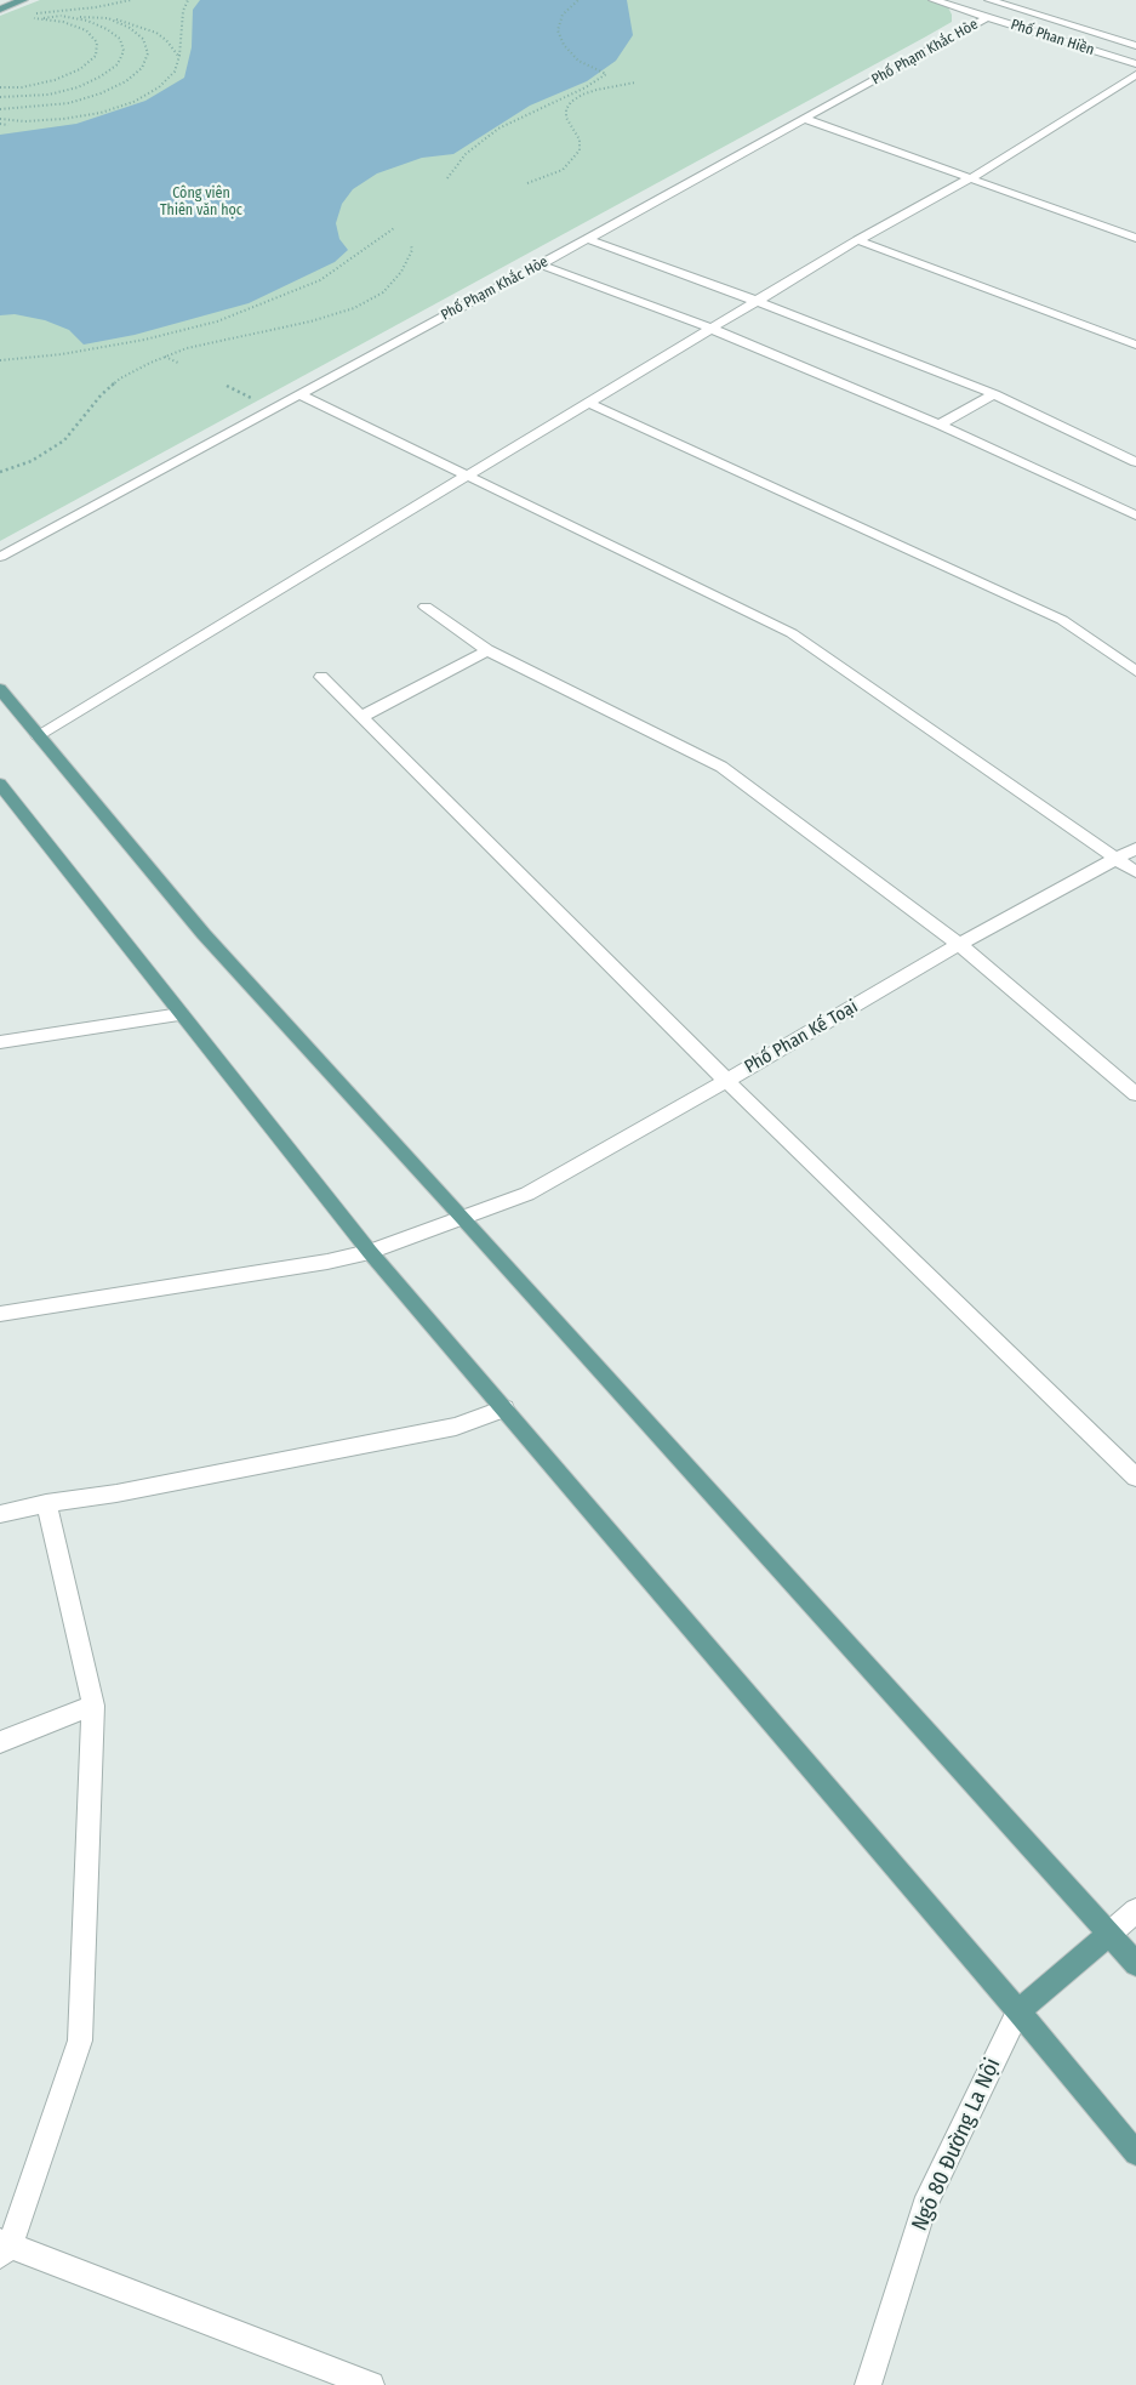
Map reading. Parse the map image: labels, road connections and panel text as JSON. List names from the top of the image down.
{
  "streets": {
    "street": [
      "Phố Phan Hiền",
      "Phố Phạm Khắc Hòe",
      "Phố Phan Kế Toại",
      "Ngõ 80 Đường La Nội"
    ]
  },
  "crossings": [
    ["Phố Phan Hiền", "Phố Phạm Khắc Hòe"]
  ],
  "parks": ["Công viên Thiên văn học"]
}
